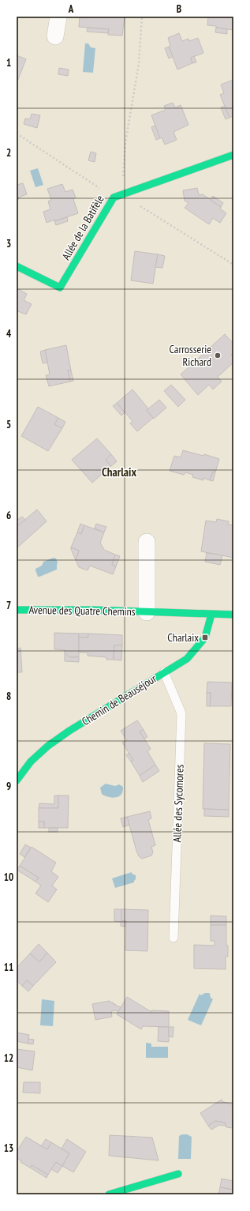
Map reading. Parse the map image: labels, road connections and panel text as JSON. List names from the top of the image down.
{
  "streets": {
    "street": ["Allée de la Batifèle", "Avenue des Quatre Chemins", "Chemin de Beauséjour"],
    "lane": ["Allée des Sycomores"]
  },
  "crossings": [
    ["Avenue des Quatre Chemins", "Chemin de Beauséjour"],
    ["Chemin de Beauséjour", "Allée des Sycomores"]
  ],
  "districts": ["Charlaix"],
  "places": {
    "other": ["Carrosserie Richard"],
    "transit": ["Charlaix"]
  },
  "grid": {
    "columns": ["A", "B"],
    "rows": [
      "1",
      "2",
      "3",
      "4",
      "5",
      "6",
      "7",
      "8",
      "9",
      "10",
      "11",
      "12",
      "13"
    ]
  }
}
